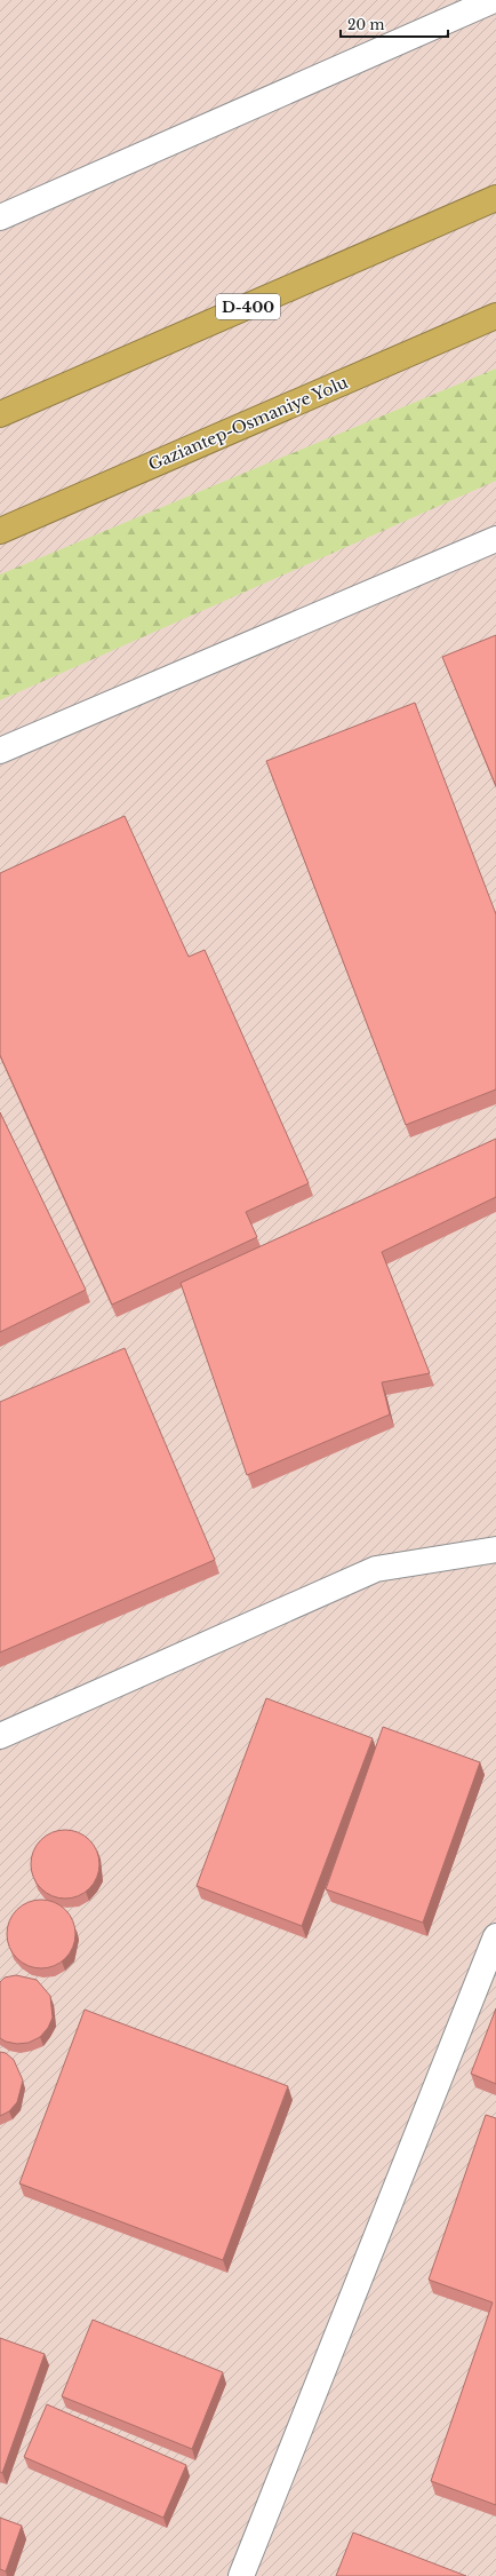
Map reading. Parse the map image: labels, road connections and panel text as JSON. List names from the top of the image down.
{
  "streets": {
    "highway": ["D-400", "Gaziantep-Osmaniye Yolu"]
  },
  "scale_bar": "20 m"
}
